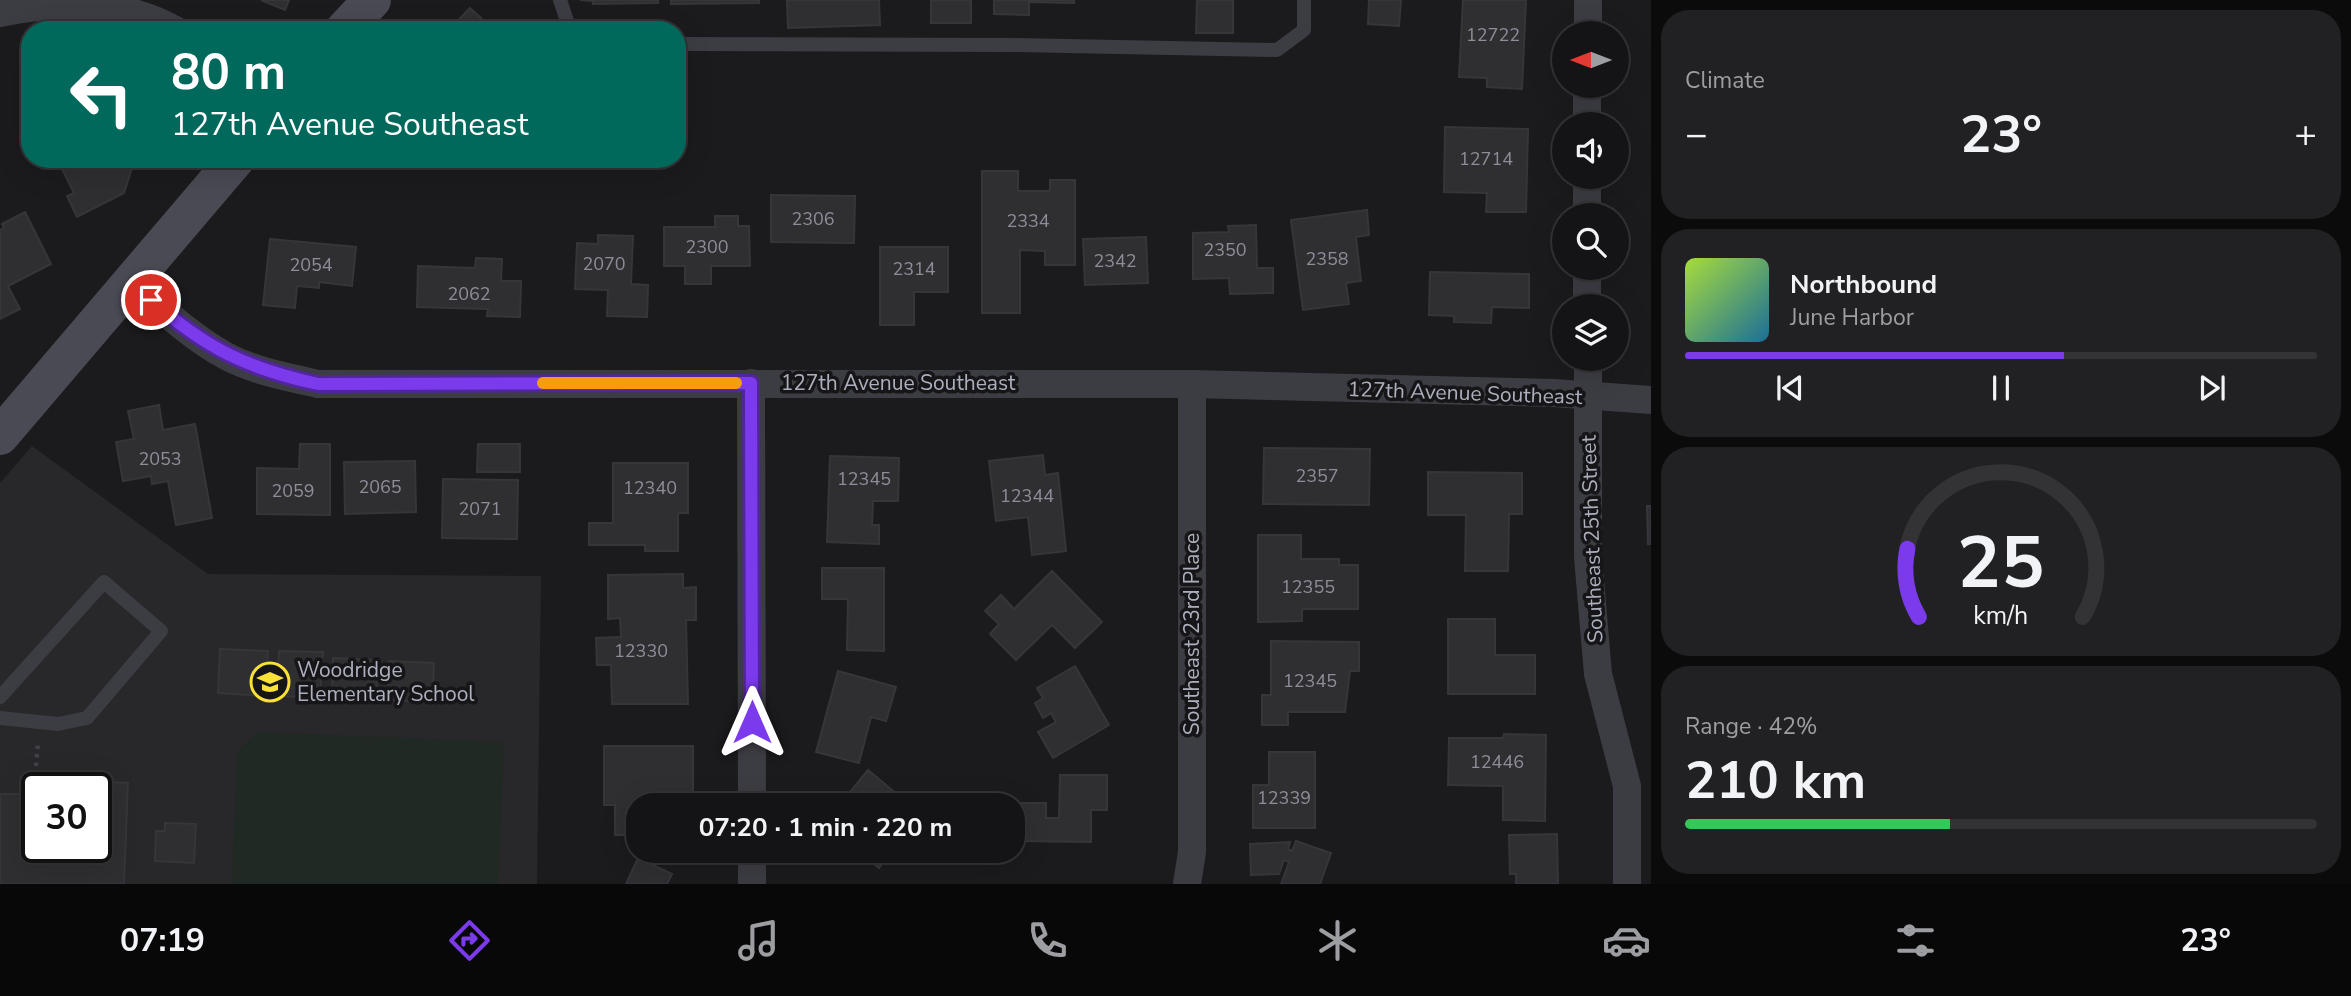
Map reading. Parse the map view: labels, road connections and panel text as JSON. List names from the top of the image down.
{
  "streets": {
    "street": ["127th Avenue Southeast", "Southeast 25th Street", "Southeast 23rd Place"]
  },
  "crossings": [
    ["127th Avenue Southeast", "Southeast 25th Street"],
    ["127th Avenue Southeast", "Southeast 23rd Place"]
  ],
  "places": {
    "school or university": ["Woodridge Elementary School"]
  },
  "house_numbers": [
    "12722",
    "12714",
    "2306",
    "2334",
    "2300",
    "2350",
    "2358",
    "2342",
    "2070",
    "2054",
    "2314",
    "2062",
    "2053",
    "2357",
    "12345",
    "2065",
    "12340",
    "2059",
    "12344",
    "2071",
    "12355",
    "12330",
    "12345",
    "12446",
    "12339"
  ],
  "north": "left",
  "page": {
    "tile": [
      "Climate",
      ["Range · 42%", "210 km"]
    ],
    "turn": ["80 m", "127th Avenue Southeast"],
    "heat": ["−", "23°", "+"],
    "song": ["Northbound", "June Harbor"],
    "limit": "30",
    "trip": "07:20 · 1 min · 220 m",
    "tabs": ["07:19", "23°"],
    "gauge": ["25", "km/h"]
  }
}
